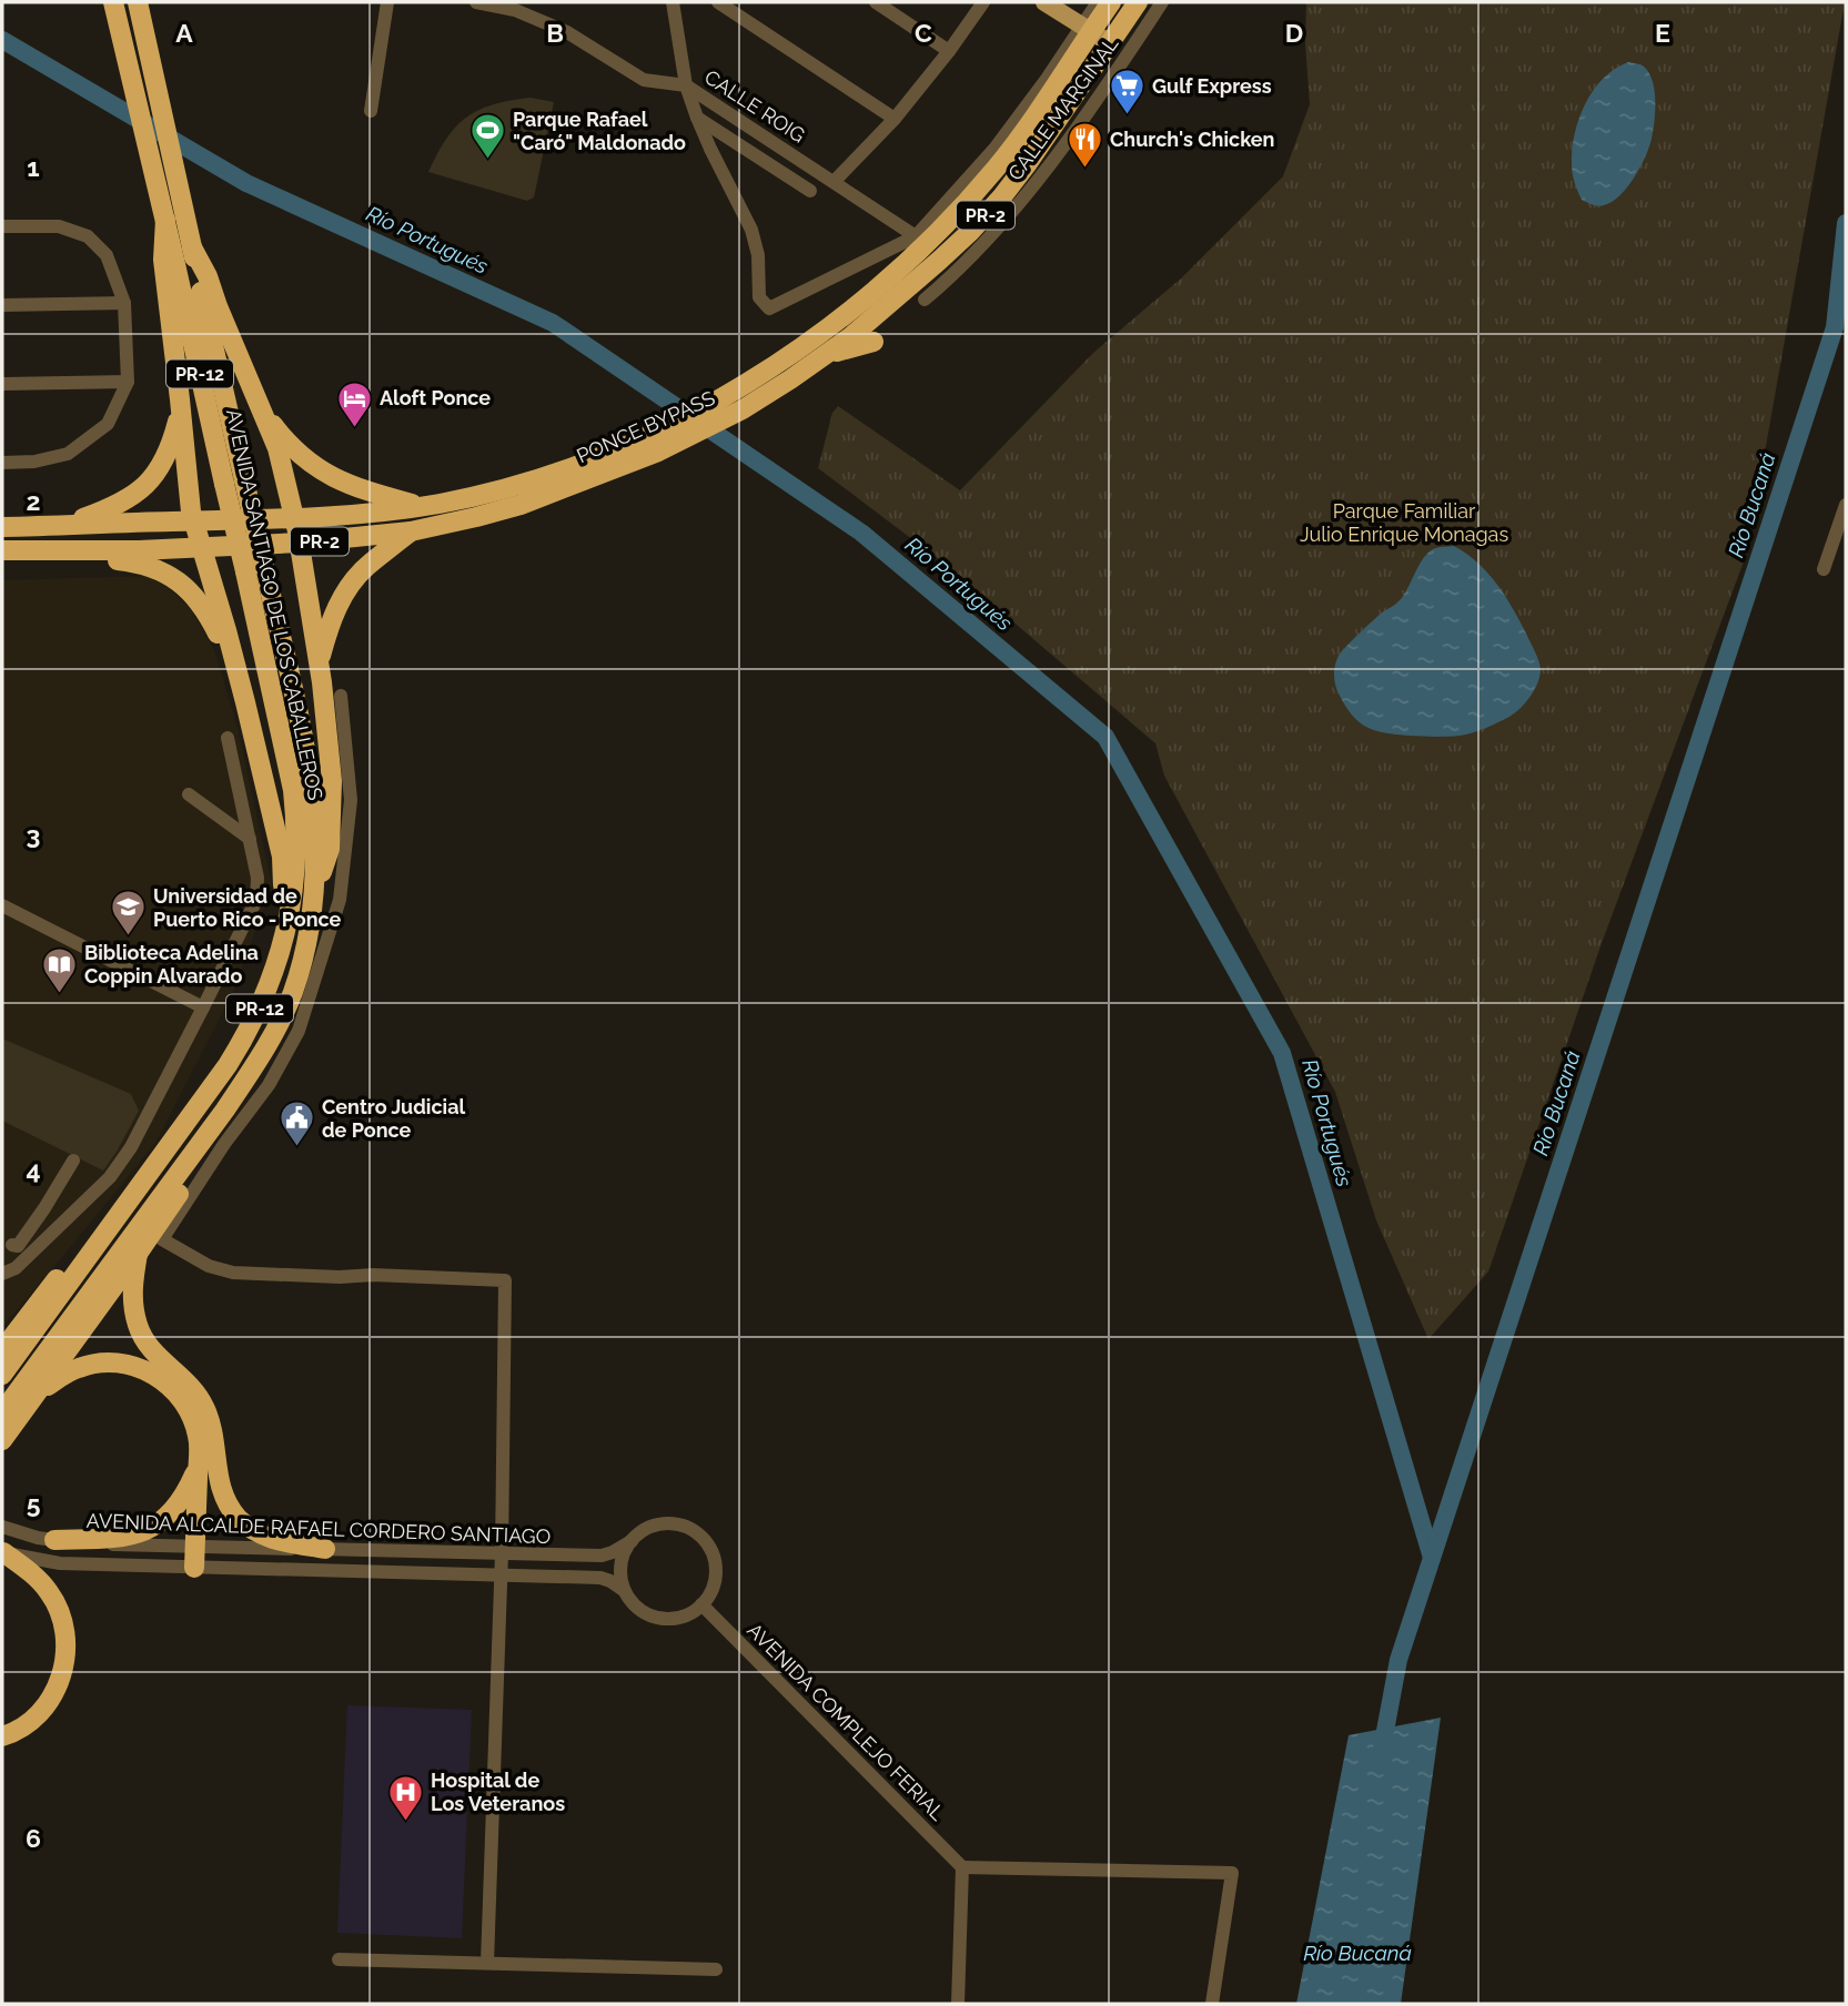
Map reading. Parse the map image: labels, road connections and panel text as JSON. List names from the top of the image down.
{
  "streets": {
    "highway": [
      "PR-2",
      "PR-12",
      "PONCE BYPASS",
      "AVENIDA SANTIAGO DE LOS CABALLEROS"
    ],
    "street": [
      "CALLE ROIG",
      "CALLE MARGINAL",
      "AVENIDA ALCALDE RAFAEL CORDERO SANTIAGO",
      "AVENIDA COMPLEJO FERIAL"
    ]
  },
  "crossings": [
    ["CALLE MARGINAL", "PONCE BYPASS"],
    ["AVENIDA ALCALDE RAFAEL CORDERO SANTIAGO", "AVENIDA COMPLEJO FERIAL"]
  ],
  "water": ["Río Portugués", "Río Bucaná"],
  "parks": ["Parque Familiar Julio Enrique Monagas"],
  "places": {
    "supermarket": ["Gulf Express"],
    "sports": ["Parque Rafael \"Caró\" Maldonado"],
    "restaurant": ["Church's Chicken"],
    "hotel": ["Aloft Ponce"],
    "school or university": ["Universidad de Puerto Rico - Ponce"],
    "library": ["Biblioteca Adelina Coppin Alvarado"],
    "public building": ["Centro Judicial de Ponce"],
    "hospital": ["Hospital de Los Veteranos"]
  },
  "grid": {
    "columns": [
      "A",
      "B",
      "C",
      "D",
      "E"
    ],
    "rows": [
      "1",
      "2",
      "3",
      "4",
      "5",
      "6"
    ]
  }
}
